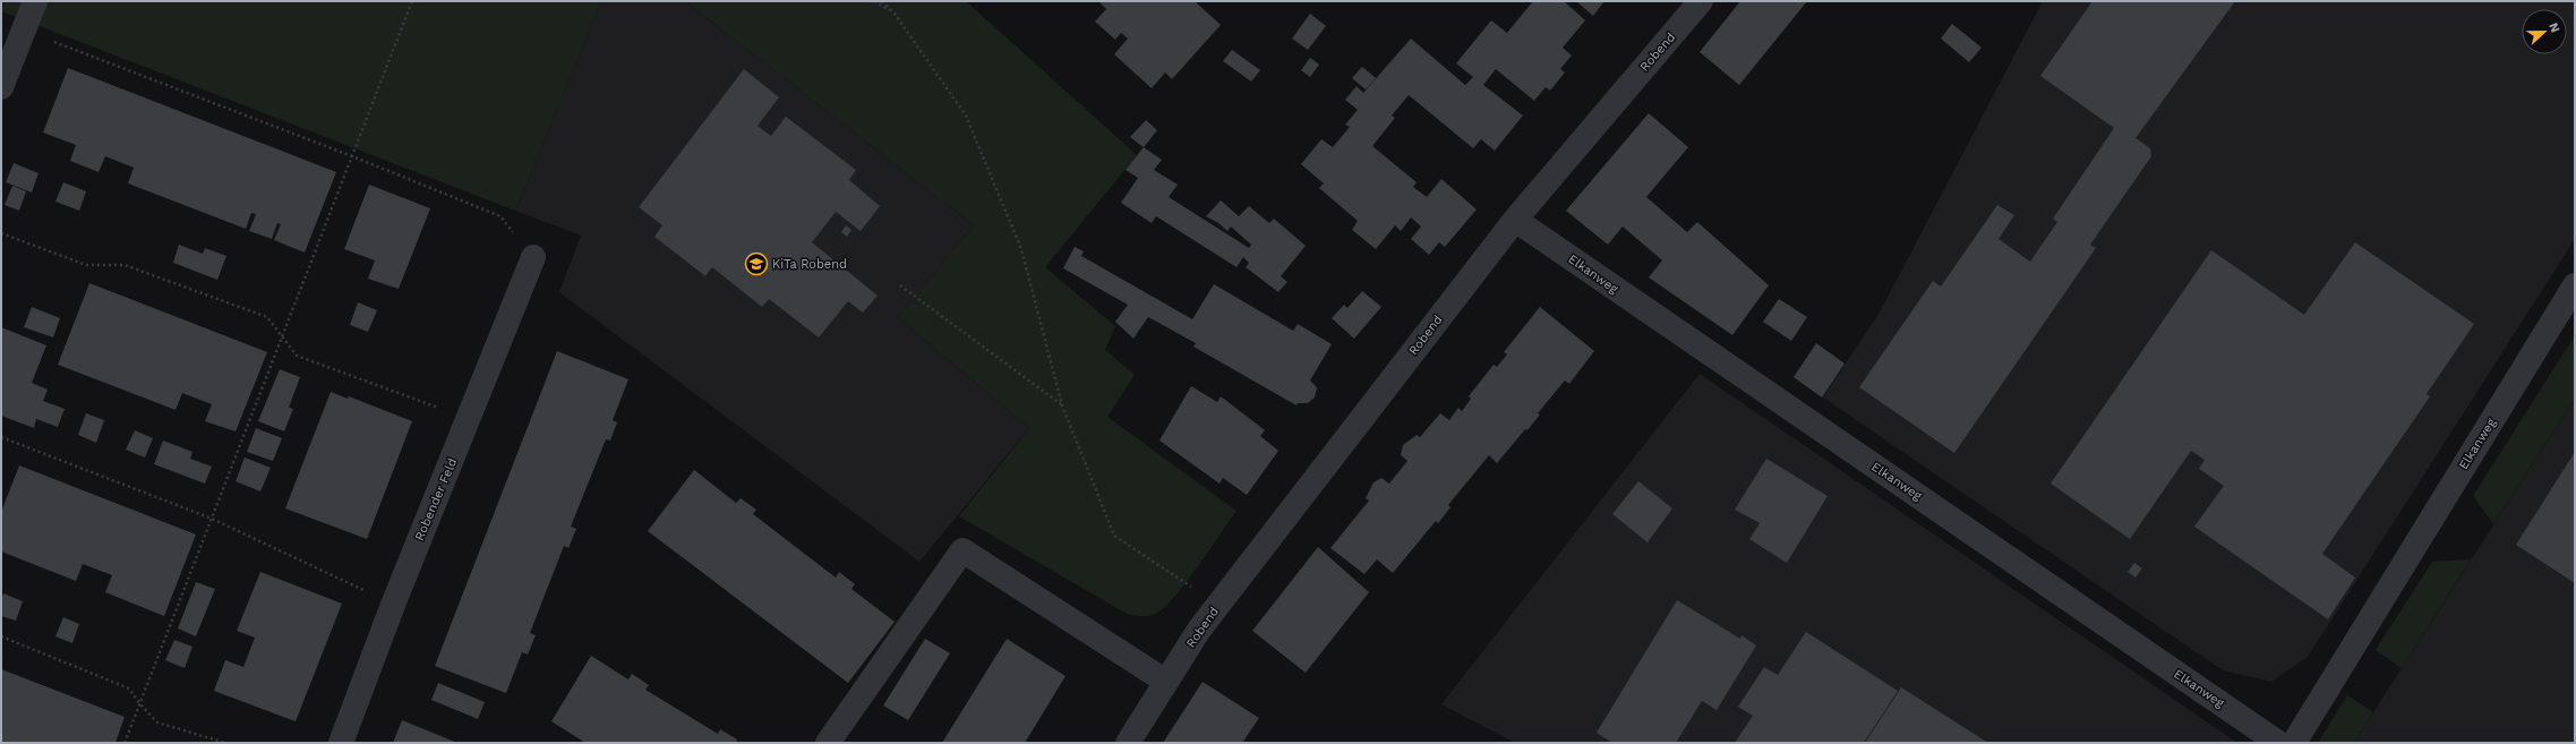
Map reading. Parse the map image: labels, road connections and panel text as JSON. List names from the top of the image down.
{
  "streets": {
    "street": ["Robend", "Elkanweg", "Robender Feld"]
  },
  "crossings": [
    ["Robend", "Elkanweg"]
  ],
  "places": {
    "school or university": ["KiTa Robend"]
  },
  "north": "right"
}
